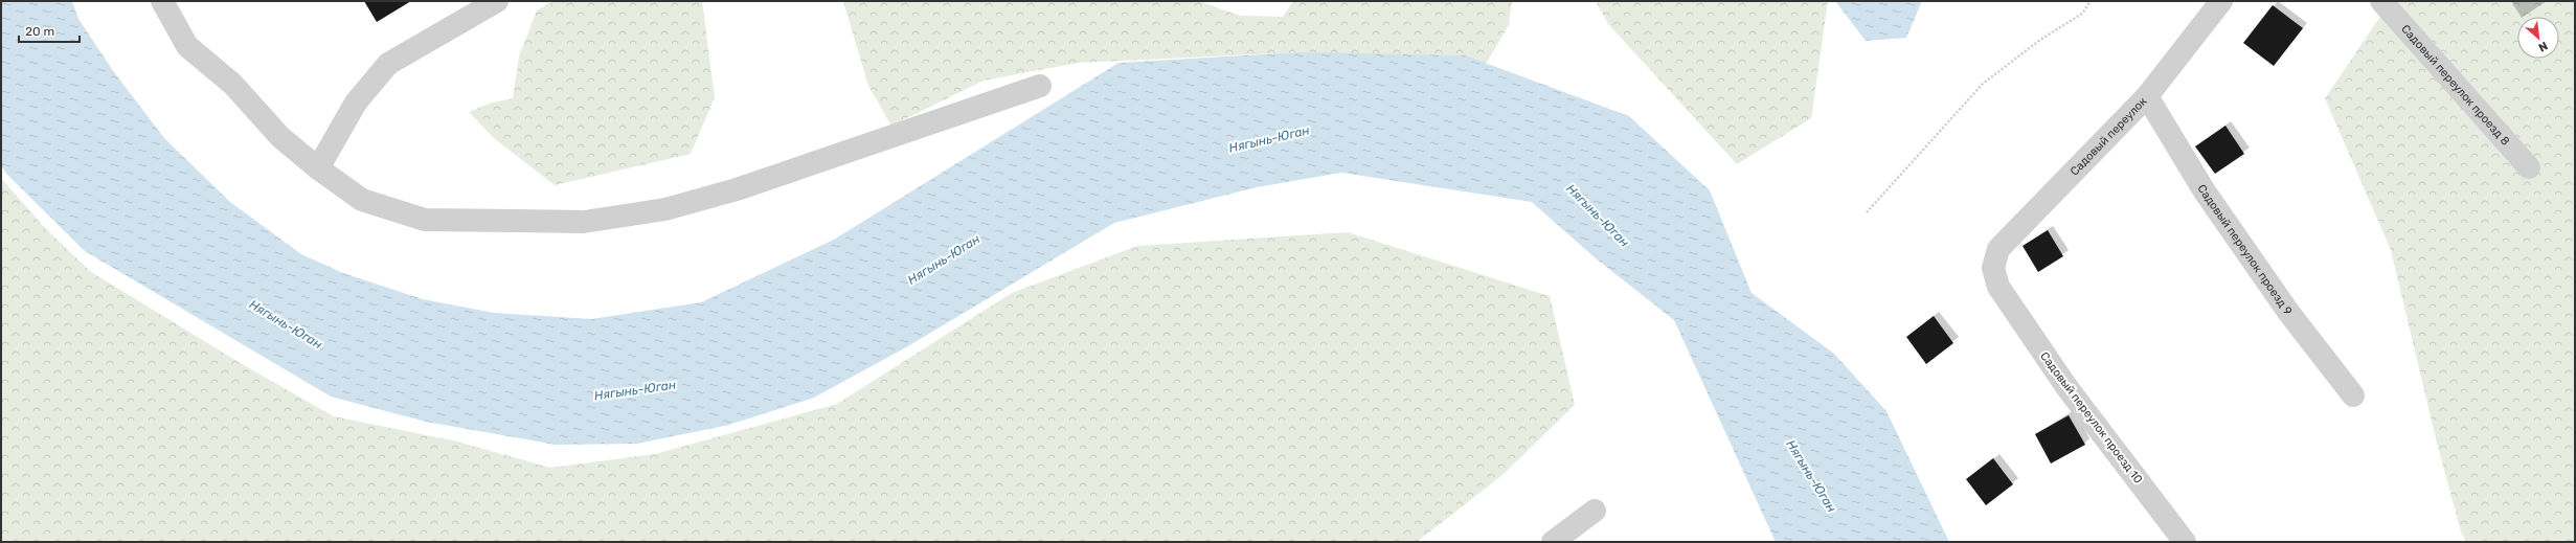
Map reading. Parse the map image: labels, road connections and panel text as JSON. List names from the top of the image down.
{
  "streets": {
    "street": [
      "Садовый переулок проезд 8",
      "Садовый переулок",
      "Садовый переулок проезд 9",
      "Садовый переулок проезд 10"
    ]
  },
  "crossings": [
    ["Садовый переулок", "Садовый переулок проезд 9"],
    ["Садовый переулок", "Садовый переулок проезд 10"]
  ],
  "water": ["Нягынь-Юган"],
  "scale_bar": "20 m",
  "north": "bottom right"
}
